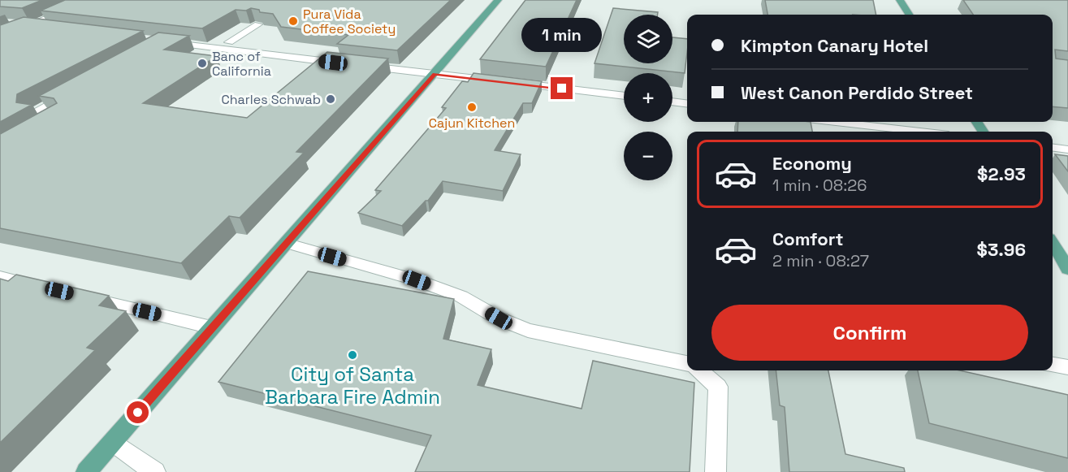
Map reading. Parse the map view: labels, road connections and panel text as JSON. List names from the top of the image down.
{
  "places": [
    "Pura Vida Coffee Society",
    "Banc of California",
    "Charles Schwab",
    "Cajun Kitchen",
    "City of Santa Barbara Fire Admin"
  ],
  "page": {
    "map_buttons": ["+", "−"],
    "banner": ["Kimpton Canary Hotel", "West Canon Perdido Street"],
    "bubble": "1 min",
    "list": [
      {
        "name": "Economy",
        "note": "1 min · 08:26",
        "value": "$2.93"
      },
      {
        "name": "Comfort",
        "note": "2 min · 08:27",
        "value": "$3.96"
      }
    ],
    "buttons": "Confirm"
  }
}
